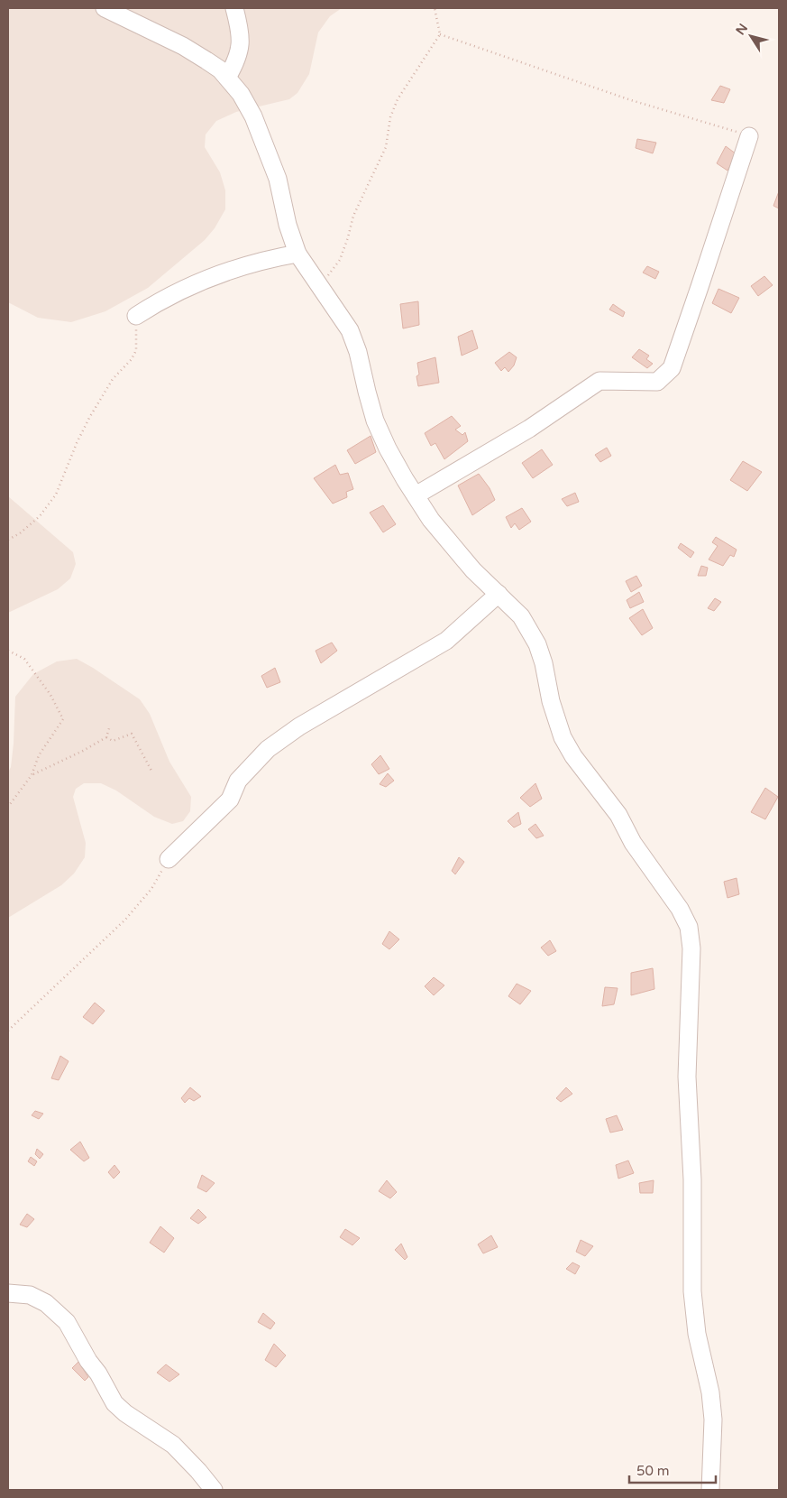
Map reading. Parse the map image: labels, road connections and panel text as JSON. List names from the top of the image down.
{
  "scale_bar": "50 m",
  "north": "top left"
}
